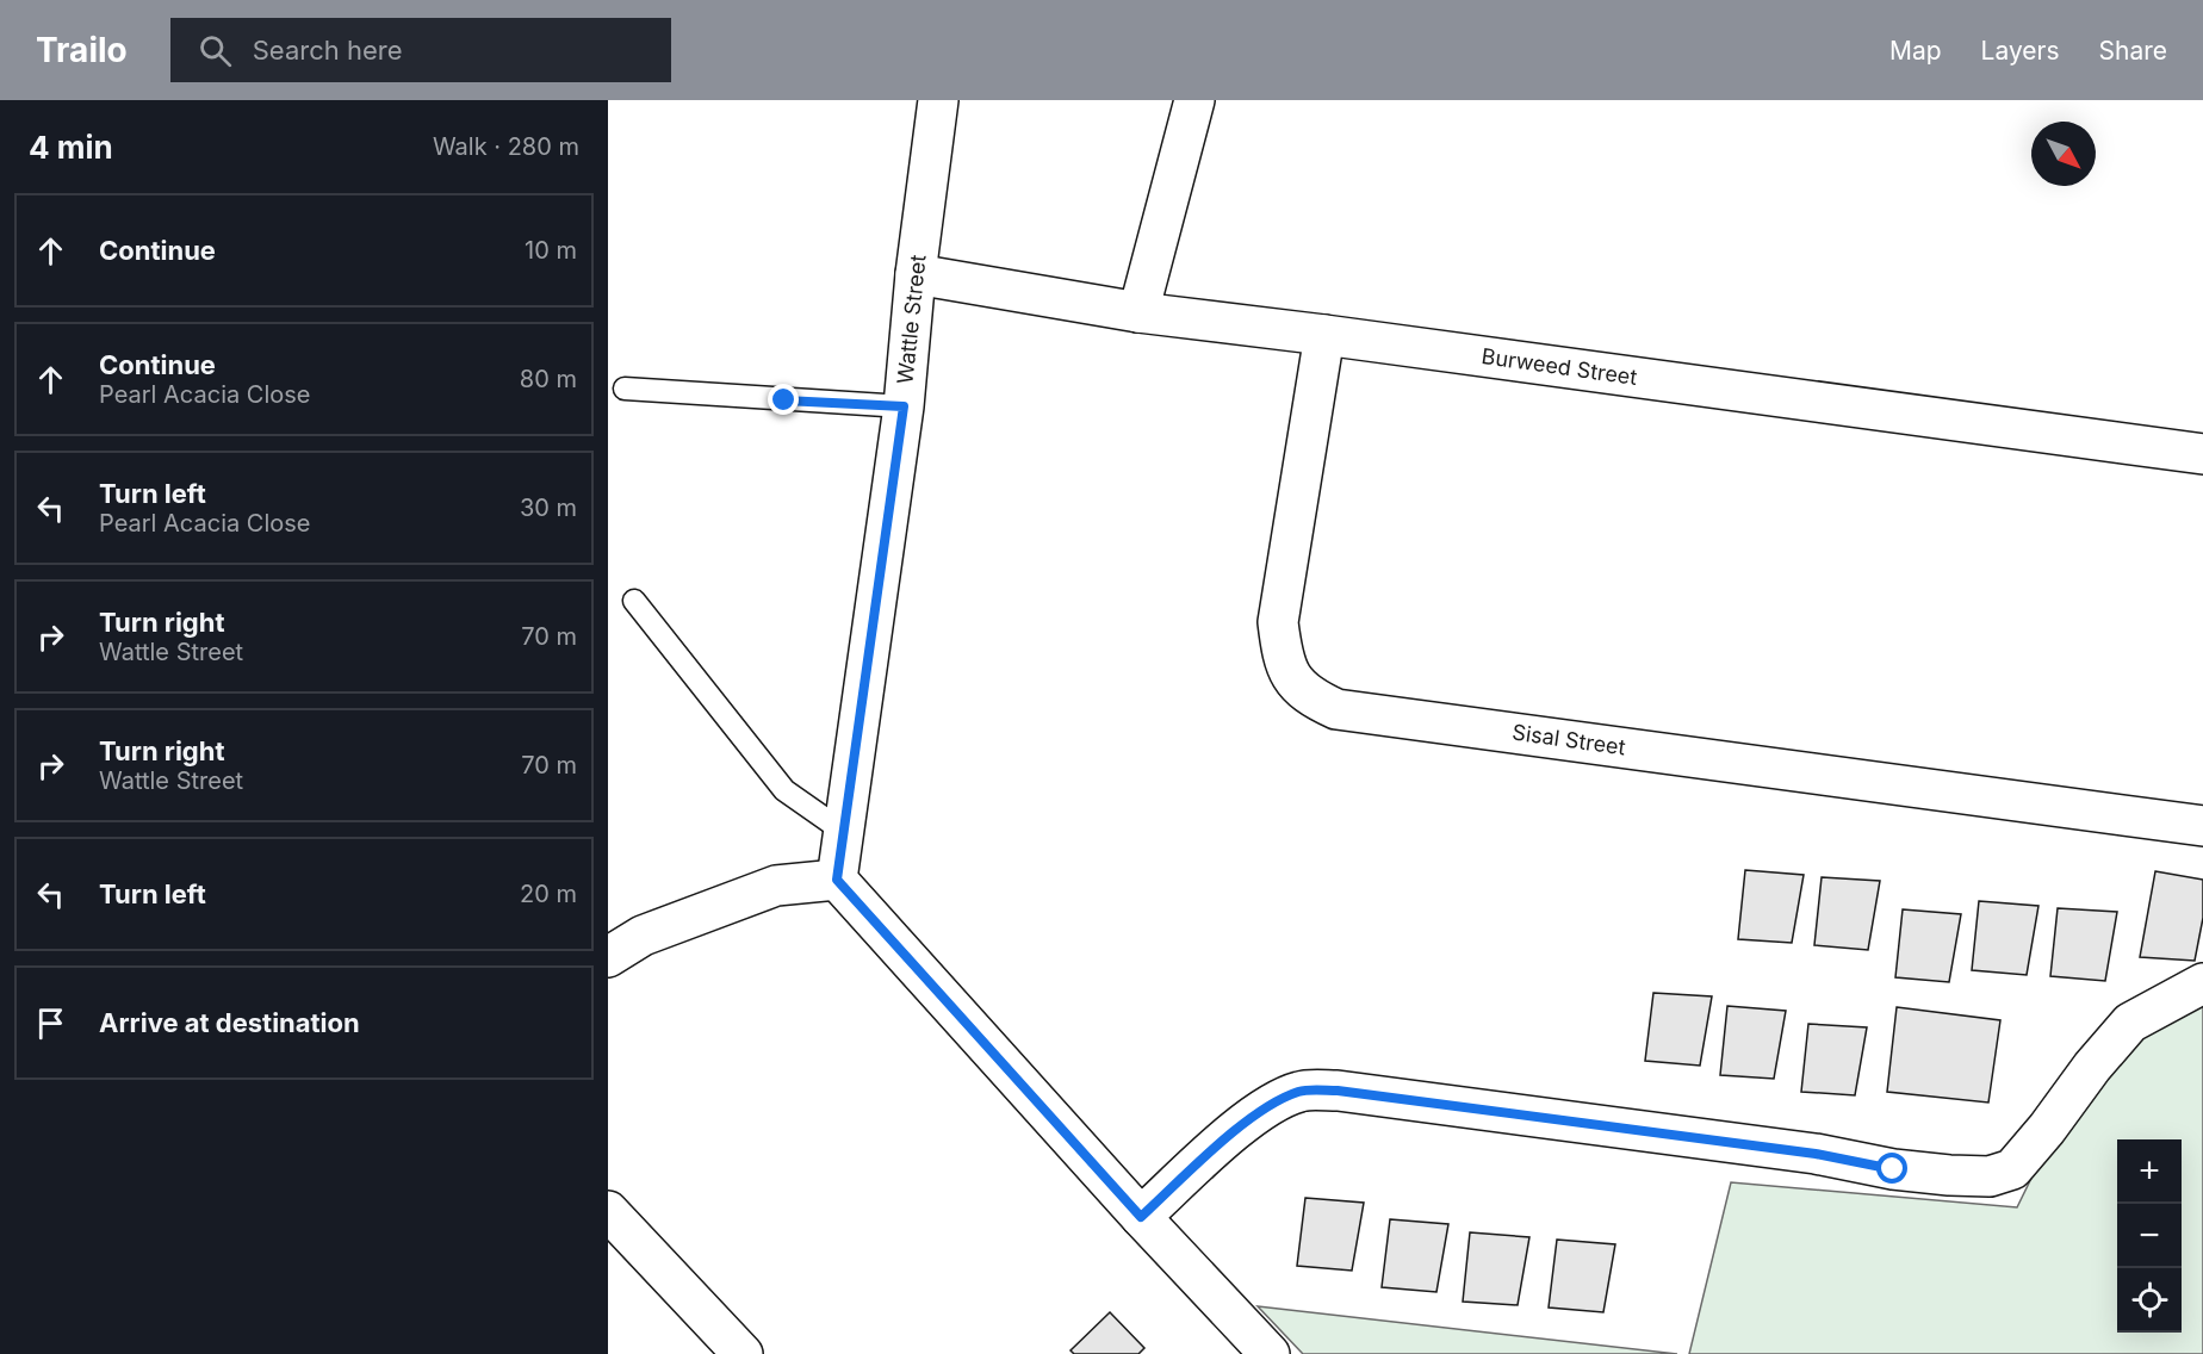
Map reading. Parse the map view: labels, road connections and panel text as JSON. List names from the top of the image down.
{
  "streets": {
    "street": ["Wattle Street", "Burweed Street", "Sisal Street"]
  },
  "crossings": [
    ["Wattle Street", "Burweed Street"],
    ["Burweed Street", "Sisal Street"]
  ],
  "north": "bottom right",
  "page": {
    "header": "Trailo",
    "search": "Search here",
    "nav": ["Map", "Layers", "Share"],
    "heading": ["4 min", "Walk · 280 m"],
    "list": [
      ["Continue", "10 m"],
      ["Continue", "Pearl Acacia Close", "80 m"],
      ["Turn left", "Pearl Acacia Close", "30 m"],
      ["Turn right", "Wattle Street", "70 m"],
      ["Turn right", "Wattle Street", "70 m"],
      ["Turn left", "20 m"],
      "Arrive at destination"
    ],
    "map_buttons": ["+", "−"]
  }
}
